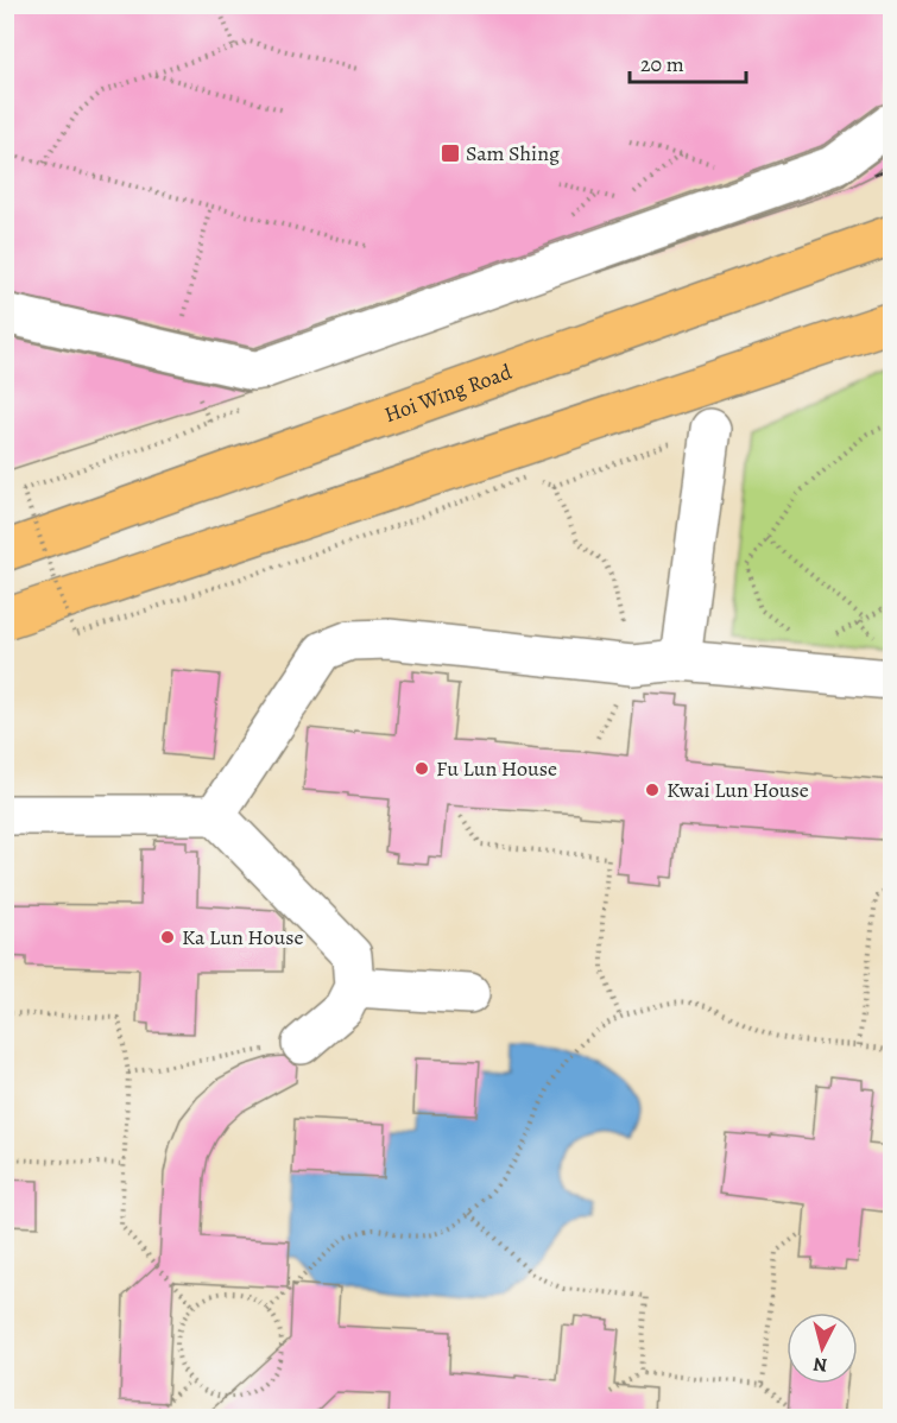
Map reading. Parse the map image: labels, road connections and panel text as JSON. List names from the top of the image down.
{
  "streets": {
    "main road": ["Hoi Wing Road"]
  },
  "places": {
    "transit": ["Sam Shing"],
    "other": ["Fu Lun House", "Kwai Lun House", "Ka Lun House"]
  },
  "scale_bar": "20 m",
  "north": "bottom"
}
